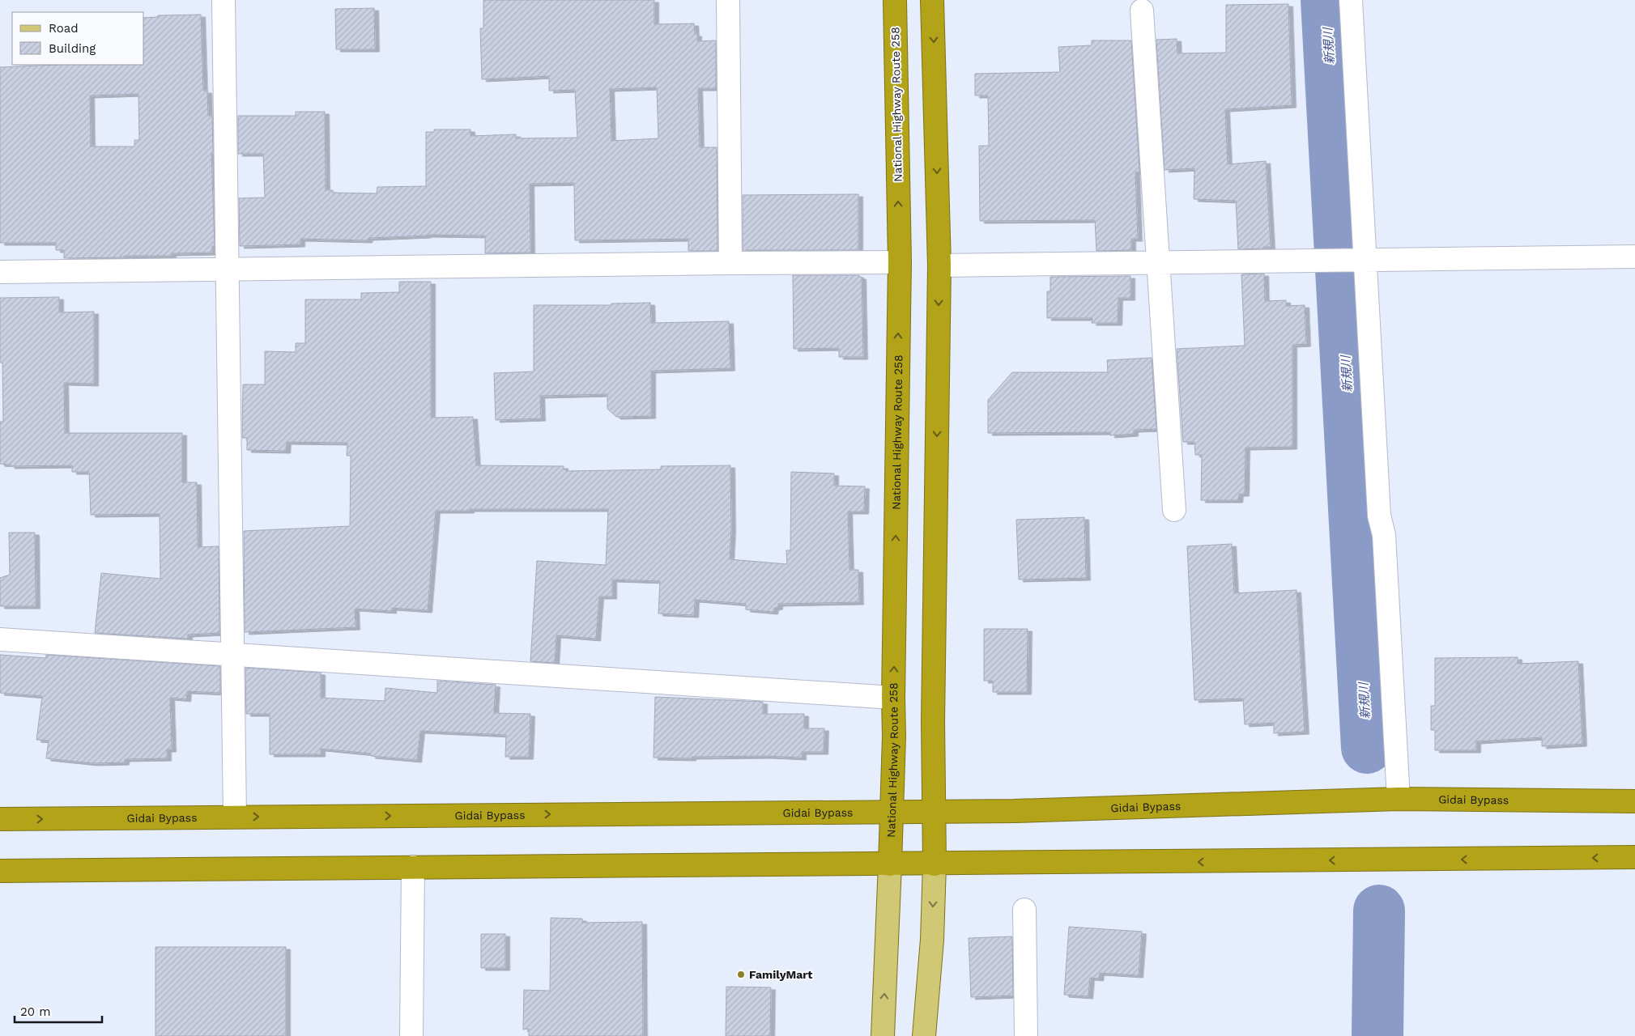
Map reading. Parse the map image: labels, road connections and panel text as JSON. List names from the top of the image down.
{
  "streets": {
    "highway": ["National Highway Route 258", "Gidai Bypass"]
  },
  "crossings": [
    ["National Highway Route 258", "Gidai Bypass"]
  ],
  "water": ["新規川"],
  "places": ["FamilyMart"],
  "legend": ["Road", "Building"],
  "scale_bar": "20 m"
}
